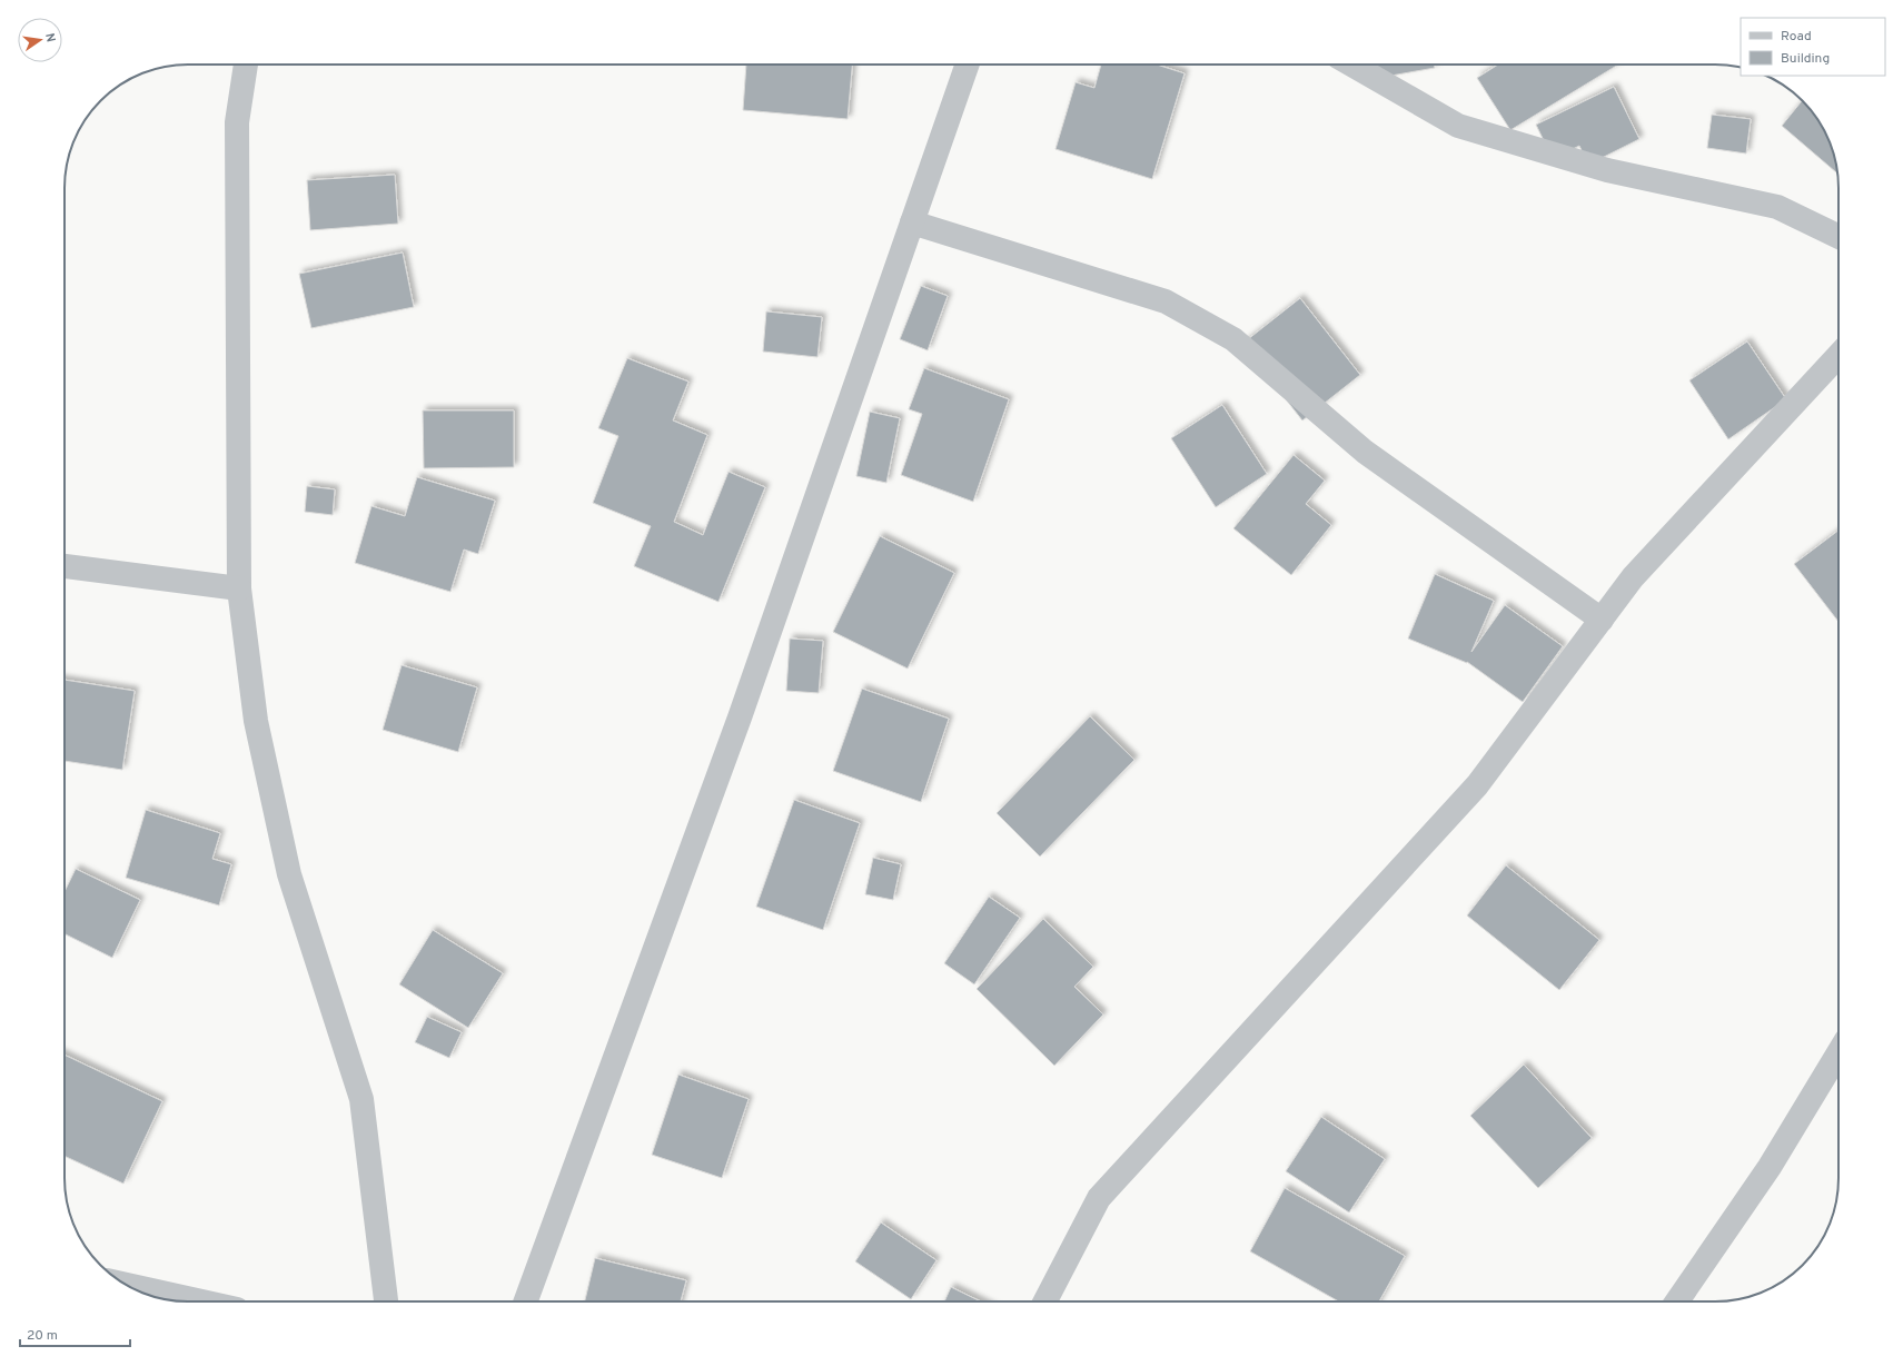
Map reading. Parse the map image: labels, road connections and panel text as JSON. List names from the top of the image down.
{
  "legend": ["Road", "Building"],
  "scale_bar": "20 m",
  "north": "right"
}
